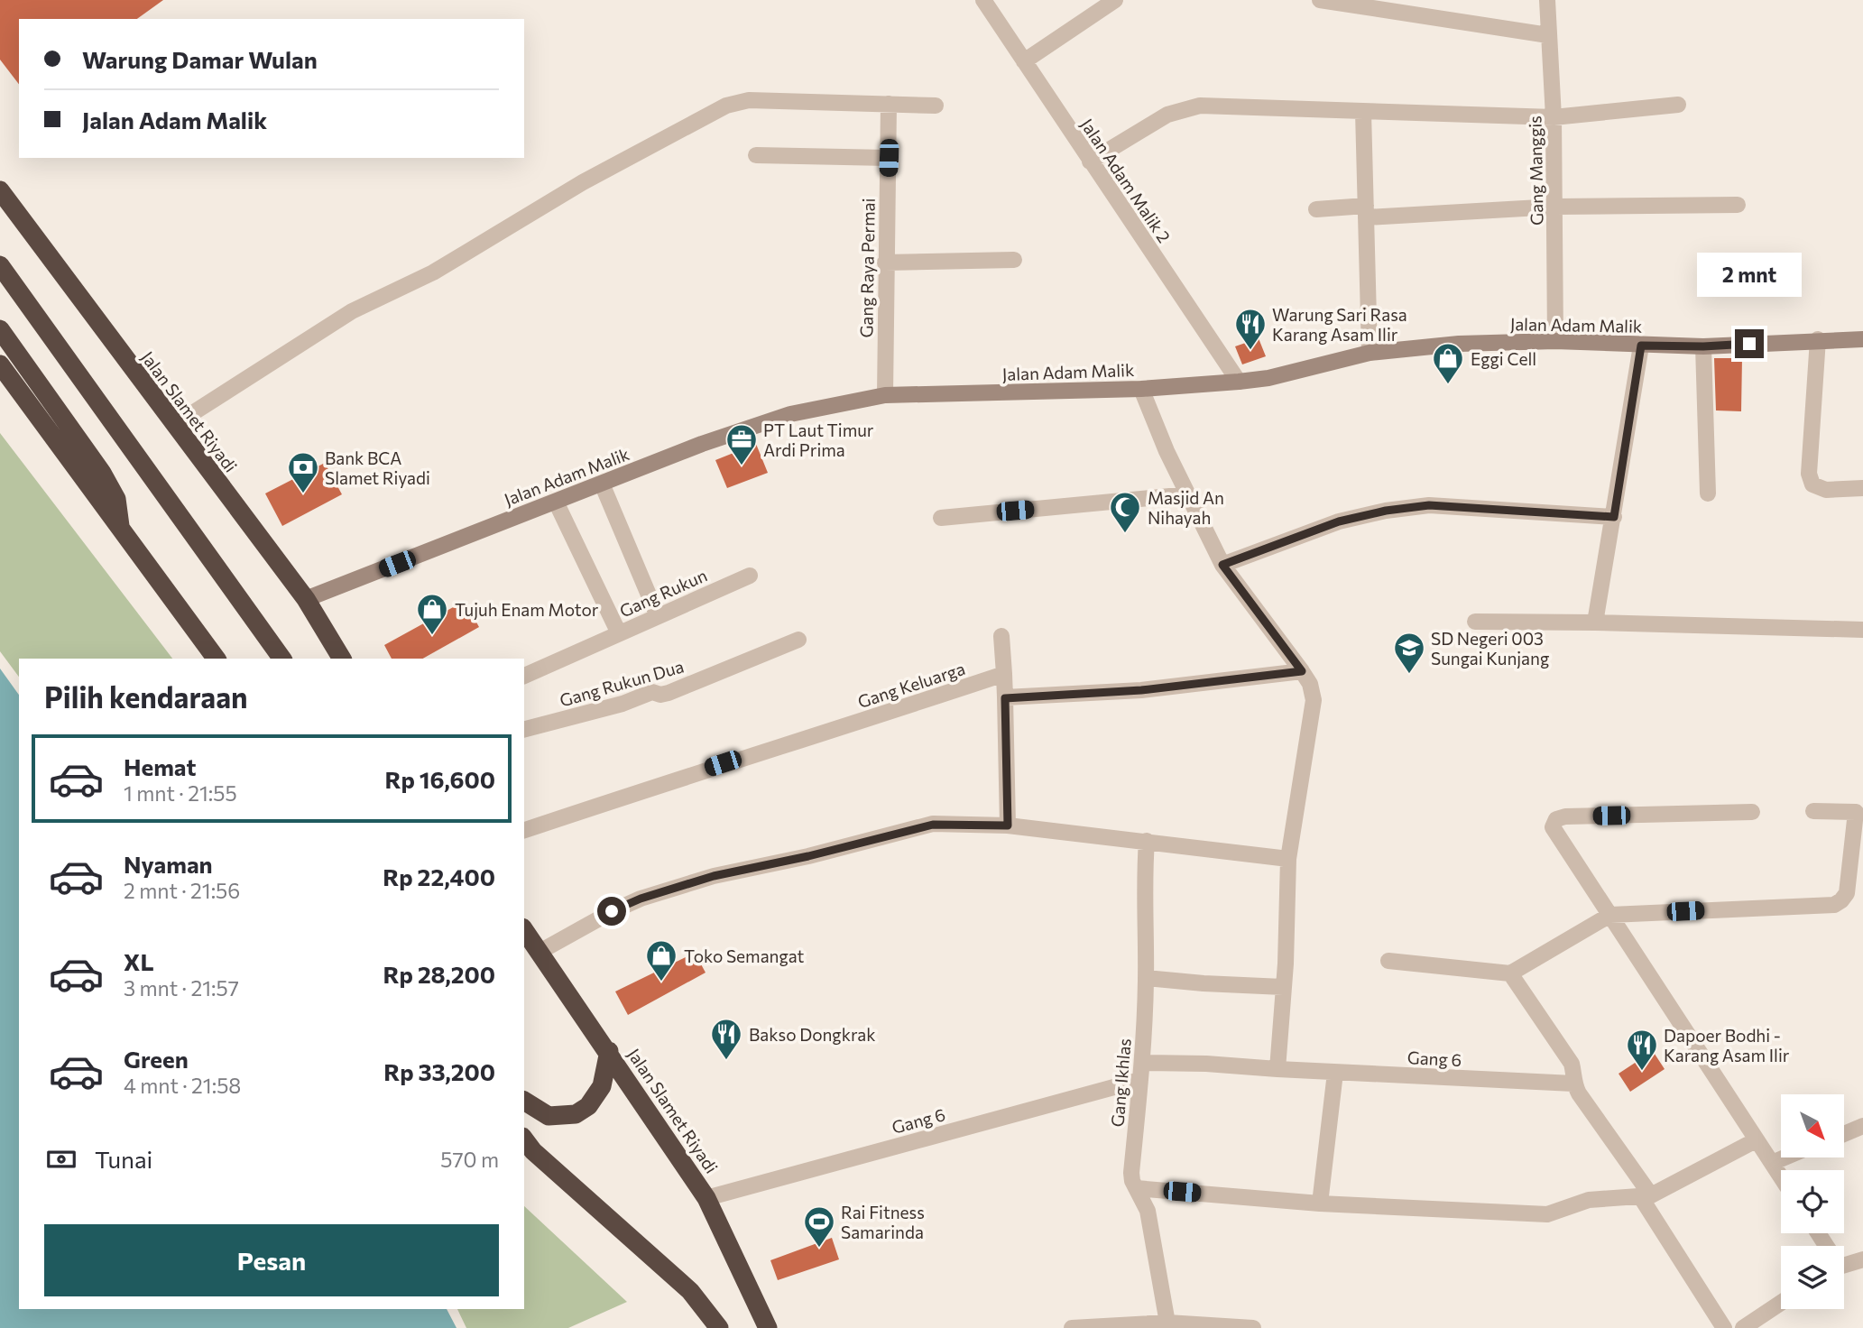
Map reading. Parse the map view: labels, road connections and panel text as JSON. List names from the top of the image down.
{
  "streets": {
    "highway": ["Jalan Slamet Riyadi"],
    "street": [
      "Gang Manggis",
      "Jalan Adam Malik 2",
      "Gang Raya Permai",
      "Jalan Adam Malik",
      "Gang Rukun",
      "Gang Rukun Dua",
      "Gang Keluarga",
      "Gang 6",
      "Gang Ikhlas"
    ]
  },
  "crossings": [
    ["Gang Manggis", "Jalan Adam Malik"],
    ["Jalan Adam Malik 2", "Jalan Adam Malik"],
    ["Gang Raya Permai", "Jalan Adam Malik"],
    ["Jalan Adam Malik", "Jalan Slamet Riyadi"],
    ["Jalan Slamet Riyadi", "Gang 6"],
    ["Gang 6", "Gang Ikhlas"]
  ],
  "places": {
    "restaurant": ["Warung Sari Rasa Karang Asam Ilir", "Bakso Dongkrak", "Dapoer Bodhi - Karang Asam Ilir"],
    "shop": ["Eggi Cell", "Tujuh Enam Motor", "Toko Semangat"],
    "office": ["PT Laut Timur Ardi Prima"],
    "bank": ["Bank BCA Slamet Riyadi"],
    "mosque": ["Masjid An Nihayah"],
    "school or university": ["SD Negeri 003 Sungai Kunjang"],
    "sports": ["Rai Fitness Samarinda"]
  },
  "north": "bottom right",
  "page": {
    "banner": ["Warung Damar Wulan", "Jalan Adam Malik"],
    "bubble": "2 mnt",
    "heading": "Pilih kendaraan",
    "list": [
      {
        "name": "Hemat",
        "note": "1 mnt · 21:55",
        "value": "Rp 16,600"
      },
      {
        "name": "Nyaman",
        "note": "2 mnt · 21:56",
        "value": "Rp 22,400"
      },
      {
        "name": "XL",
        "note": "3 mnt · 21:57",
        "value": "Rp 28,200"
      },
      {
        "name": "Green",
        "note": "4 mnt · 21:58",
        "value": "Rp 33,200"
      }
    ],
    "pay": ["Tunai", "570 m"],
    "buttons": "Pesan"
  }
}
